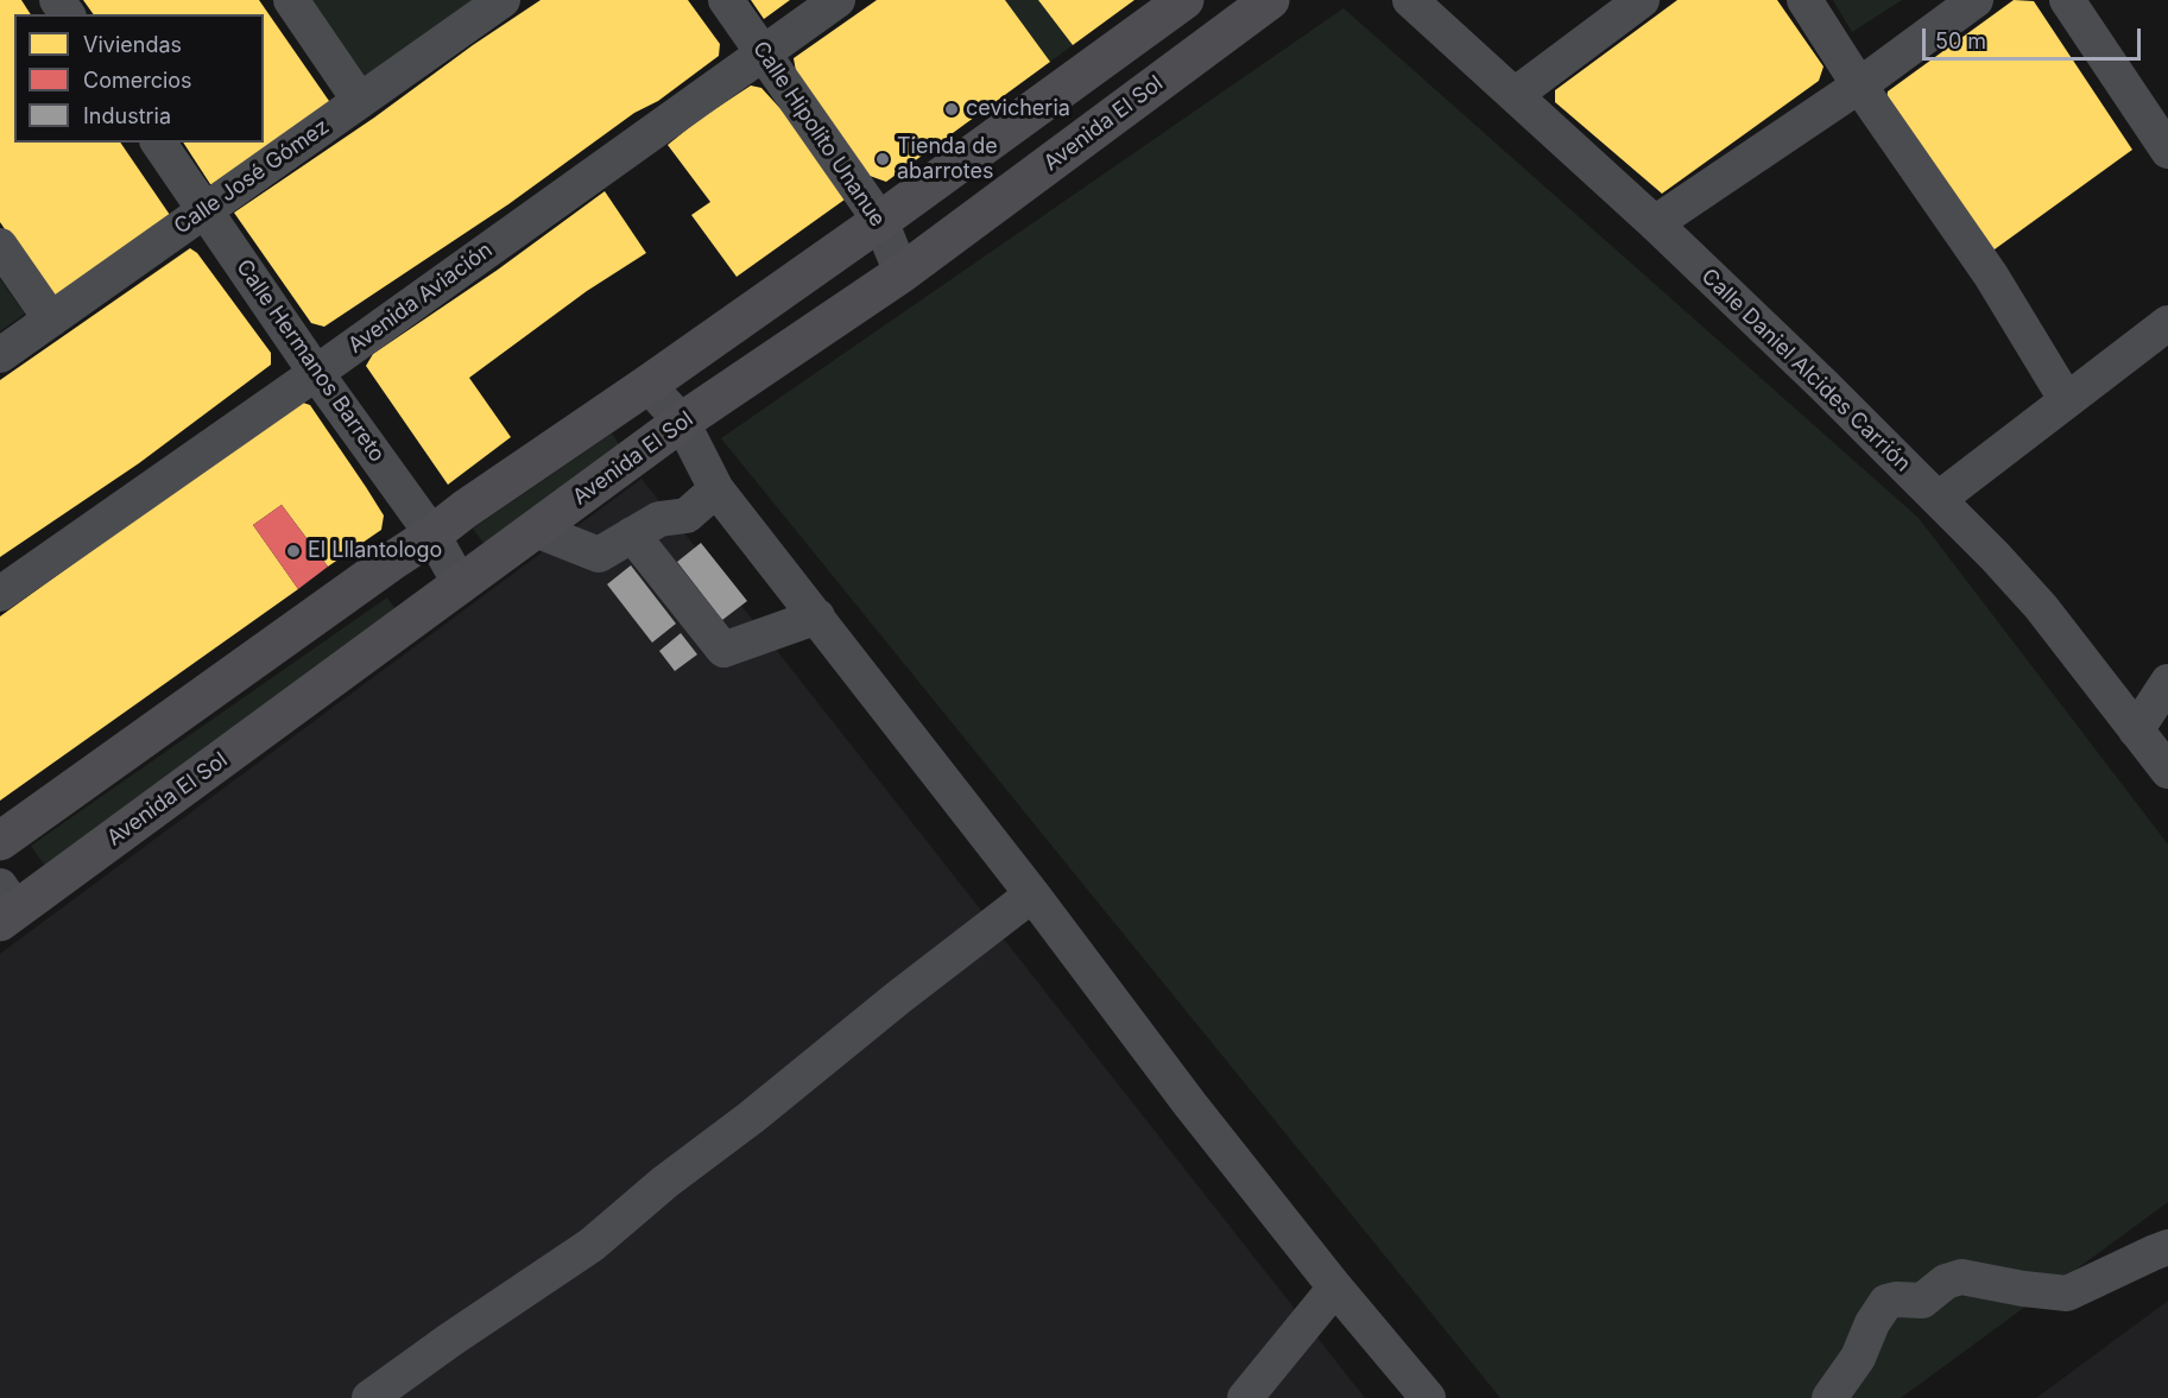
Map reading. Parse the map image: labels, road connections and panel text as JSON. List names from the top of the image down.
{
  "streets": {
    "main road": ["Avenida El Sol"],
    "street": [
      "Calle Hipolito Unanue",
      "Calle José Gómez",
      "Avenida Aviación",
      "Calle Hermanos Barreto",
      "Calle Daniel Alcides Carrión"
    ]
  },
  "crossings": [
    ["Avenida El Sol", "Calle Hipolito Unanue"],
    ["Avenida El Sol", "Calle Hermanos Barreto"],
    ["Calle Hipolito Unanue", "Avenida Aviación"],
    ["Calle José Gómez", "Calle Hermanos Barreto"],
    ["Avenida Aviación", "Calle Hermanos Barreto"]
  ],
  "places": ["cevicheria", "Tienda de abarrotes", "El Lllantologo"],
  "legend": ["Viviendas", "Comercios", "Industria"],
  "scale_bar": "50 m"
}
